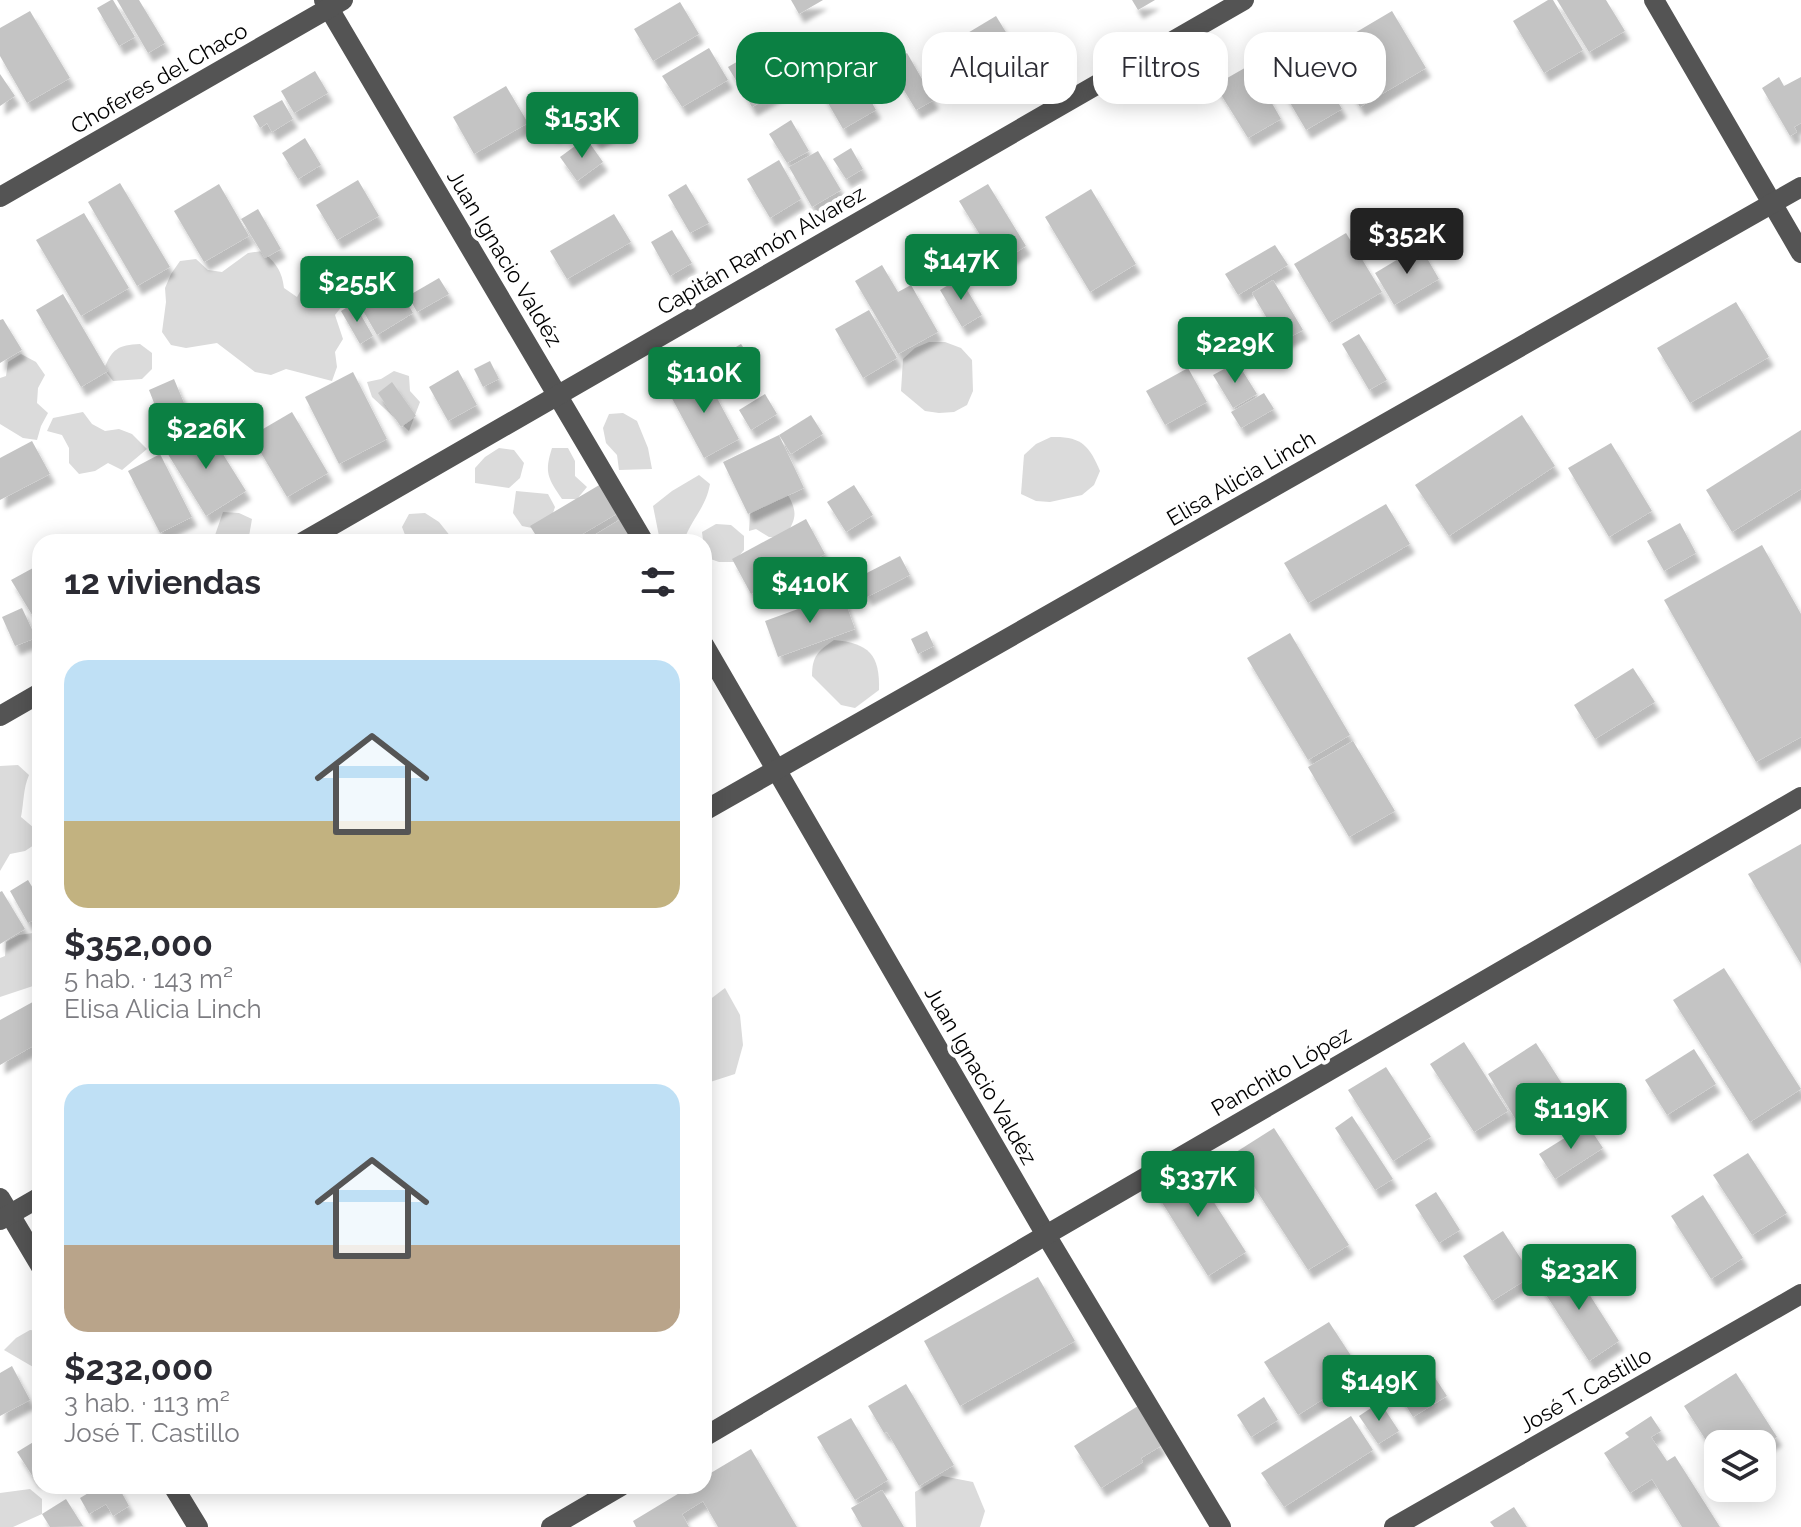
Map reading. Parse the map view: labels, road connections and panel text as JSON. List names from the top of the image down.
{
  "streets": {
    "street": [
      "Choferes del Chaco",
      "Capitán Ramón Alvarez",
      "Juan Ignacio Valdéz",
      "Elisa Alicia Linch",
      "Panchito López",
      "José T. Castillo"
    ]
  },
  "crossings": [
    ["Choferes del Chaco", "Juan Ignacio Valdéz"],
    ["Capitán Ramón Alvarez", "Juan Ignacio Valdéz"],
    ["Juan Ignacio Valdéz", "Elisa Alicia Linch"],
    ["Juan Ignacio Valdéz", "Panchito López"]
  ],
  "page": {
    "chip": [
      "Comprar",
      "Alquilar",
      "Filtros",
      "Nuevo"
    ],
    "price": [
      "$153K",
      "$352K",
      "$147K",
      "$255K",
      "$229K",
      "$110K",
      "$226K",
      "$410K",
      "$119K",
      "$337K",
      "$232K",
      "$149K"
    ],
    "heading": "12 viviendas",
    "list": [
      {
        "name": "$352,000",
        "note": "5 hab. · 143 m² · Elisa Alicia Linch"
      },
      {
        "name": "$232,000",
        "note": "3 hab. · 113 m² · José T. Castillo"
      }
    ]
  }
}
